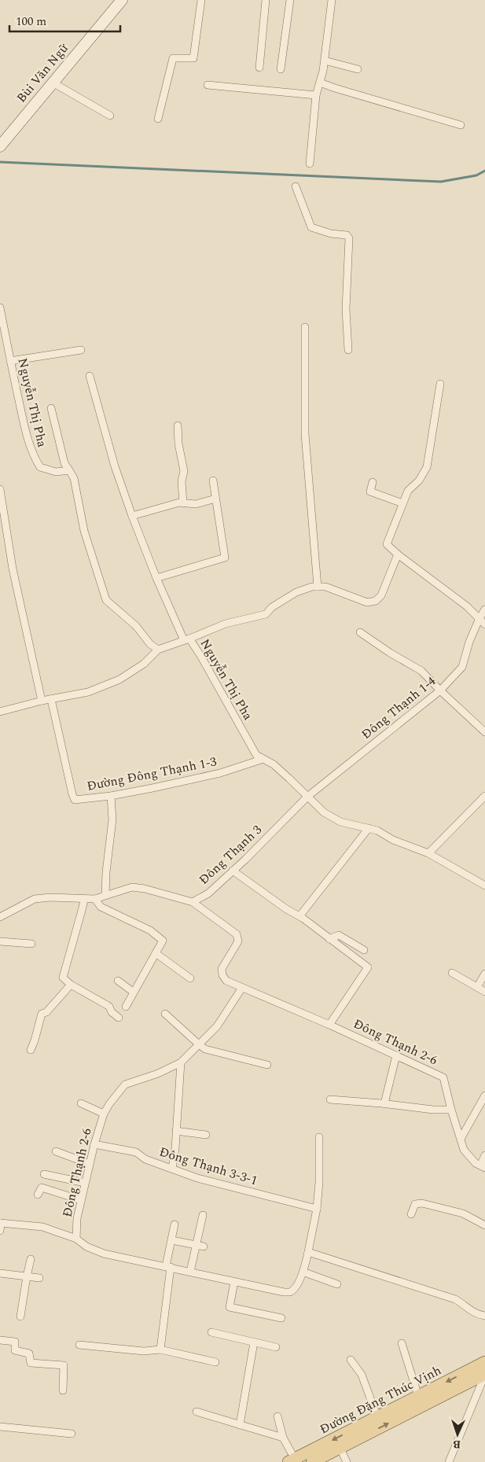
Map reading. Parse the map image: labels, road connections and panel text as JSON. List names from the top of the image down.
{
  "streets": {
    "main road": ["Bùi Văn Ngữ", "Đường Đặng Thúc Vịnh"],
    "street": [
      "Nguyễn Thị Pha",
      "Đông Thạnh 1-4",
      "Đường Đông Thạnh 1-3",
      "Đông Thạnh 3",
      "Đông Thạnh 2-6",
      "Đông Thạnh 3-3-1"
    ]
  },
  "crossings": [
    ["Nguyễn Thị Pha", "Đông Thạnh 1-4"],
    ["Nguyễn Thị Pha", "Đường Đông Thạnh 1-3"],
    ["Nguyễn Thị Pha", "Đông Thạnh 3"],
    ["Đông Thạnh 1-4", "Đông Thạnh 3"],
    ["Đông Thạnh 3", "Đông Thạnh 2-6"],
    ["Đông Thạnh 2-6", "Đông Thạnh 3-3-1"]
  ],
  "scale_bar": "100 m",
  "north": "bottom"
}
